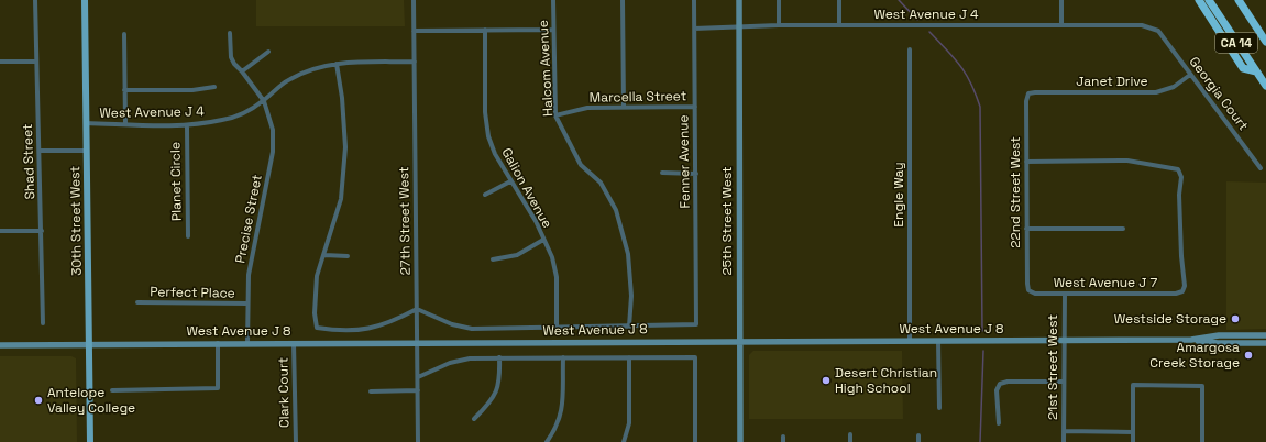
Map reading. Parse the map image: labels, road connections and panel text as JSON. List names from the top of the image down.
{
  "streets": {
    "highway": ["CA 14"],
    "main road": ["30th Street West"],
    "street": [
      "West Avenue J 4",
      "Halcom Avenue",
      "Janet Drive",
      "Georgia Court",
      "Marcella Street",
      "Shad Street",
      "Fenner Avenue",
      "Planet Circle",
      "Galion Avenue",
      "22nd Street West",
      "Engle Way",
      "Precise Street",
      "27th Street West",
      "25th Street West",
      "West Avenue J 7",
      "Perfect Place",
      "West Avenue J 8",
      "21st Street West",
      "Clark Court"
    ]
  },
  "crossings": [
    ["West Avenue J 4", "Georgia Court"],
    ["West Avenue J 4", "Fenner Avenue"],
    ["West Avenue J 4", "Planet Circle"],
    ["West Avenue J 4", "Precise Street"],
    ["West Avenue J 4", "30th Street West"],
    ["West Avenue J 4", "27th Street West"],
    ["West Avenue J 4", "25th Street West"],
    ["Halcom Avenue", "Marcella Street"],
    ["Halcom Avenue", "Fenner Avenue"],
    ["Janet Drive", "Georgia Court"],
    ["Janet Drive", "22nd Street West"],
    ["Marcella Street", "Fenner Avenue"],
    ["22nd Street West", "West Avenue J 7"],
    ["Engle Way", "West Avenue J 8"],
    ["Precise Street", "Perfect Place"],
    ["Precise Street", "West Avenue J 8"],
    ["30th Street West", "West Avenue J 8"],
    ["27th Street West", "West Avenue J 8"],
    ["25th Street West", "West Avenue J 8"],
    ["West Avenue J 7", "21st Street West"],
    ["West Avenue J 8", "21st Street West"],
    ["West Avenue J 8", "Clark Court"]
  ],
  "places": [
    "Westside Storage",
    "Amargosa Creek Storage",
    "Desert Christian High School",
    "Antelope Valley College"
  ]
}
